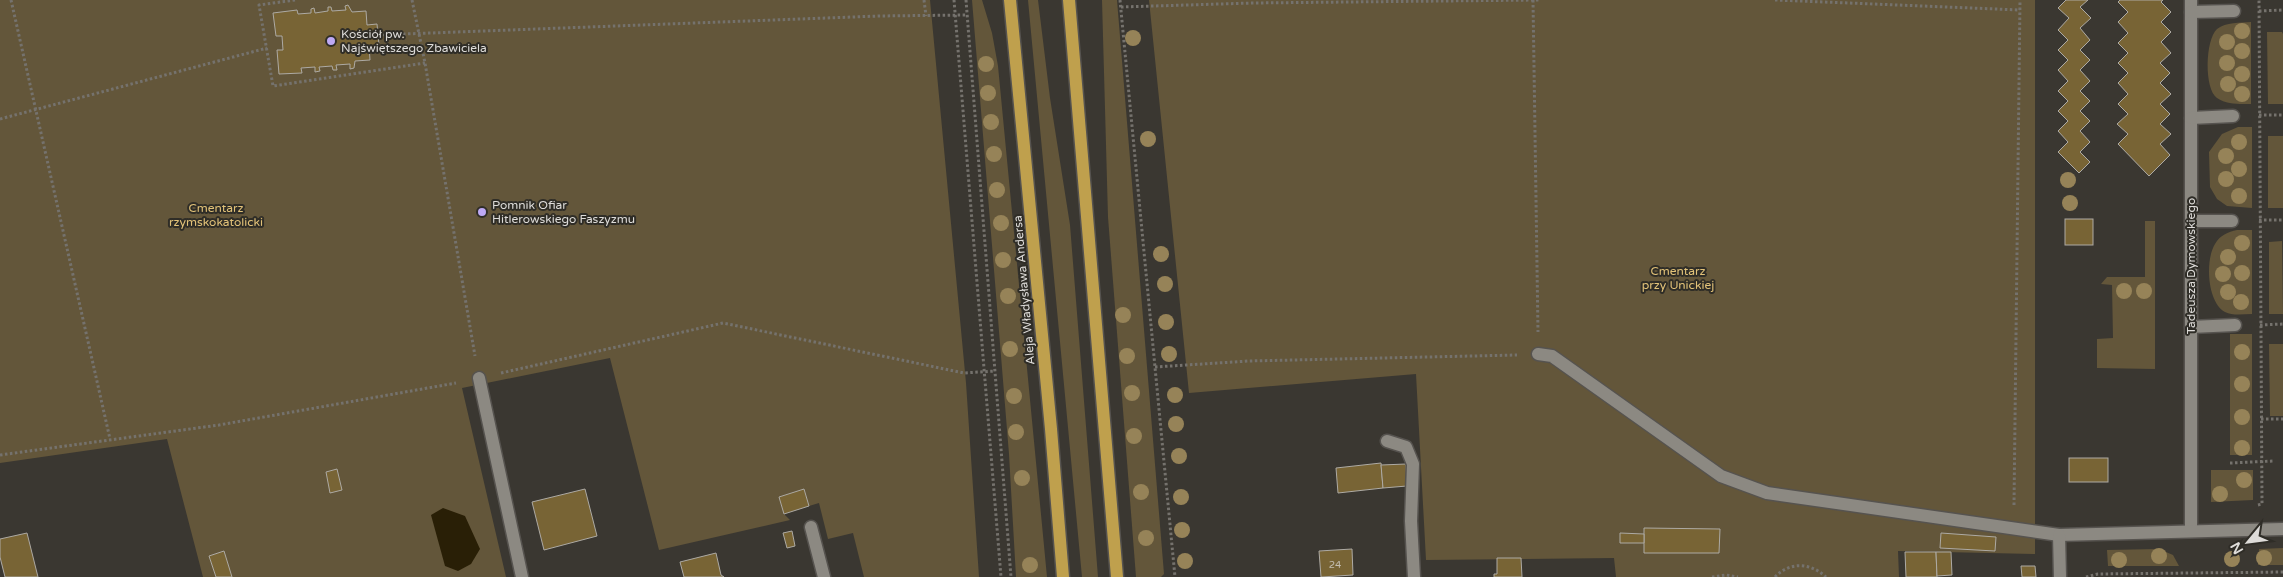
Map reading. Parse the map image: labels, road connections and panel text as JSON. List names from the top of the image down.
{
  "streets": {
    "main road": ["Aleja Władysława Andersa"],
    "street": ["Tadeusza Dymowskiego"]
  },
  "parks": ["Cmentarz rzymskokatolicki", "Cmentarz przy Unickiej"],
  "places": ["Kościół pw. Najświętszego Zbawiciela", "Pomnik Ofiar Hitlerowskiego Faszyzmu"],
  "house_numbers": ["24"],
  "north": "bottom left"
}
